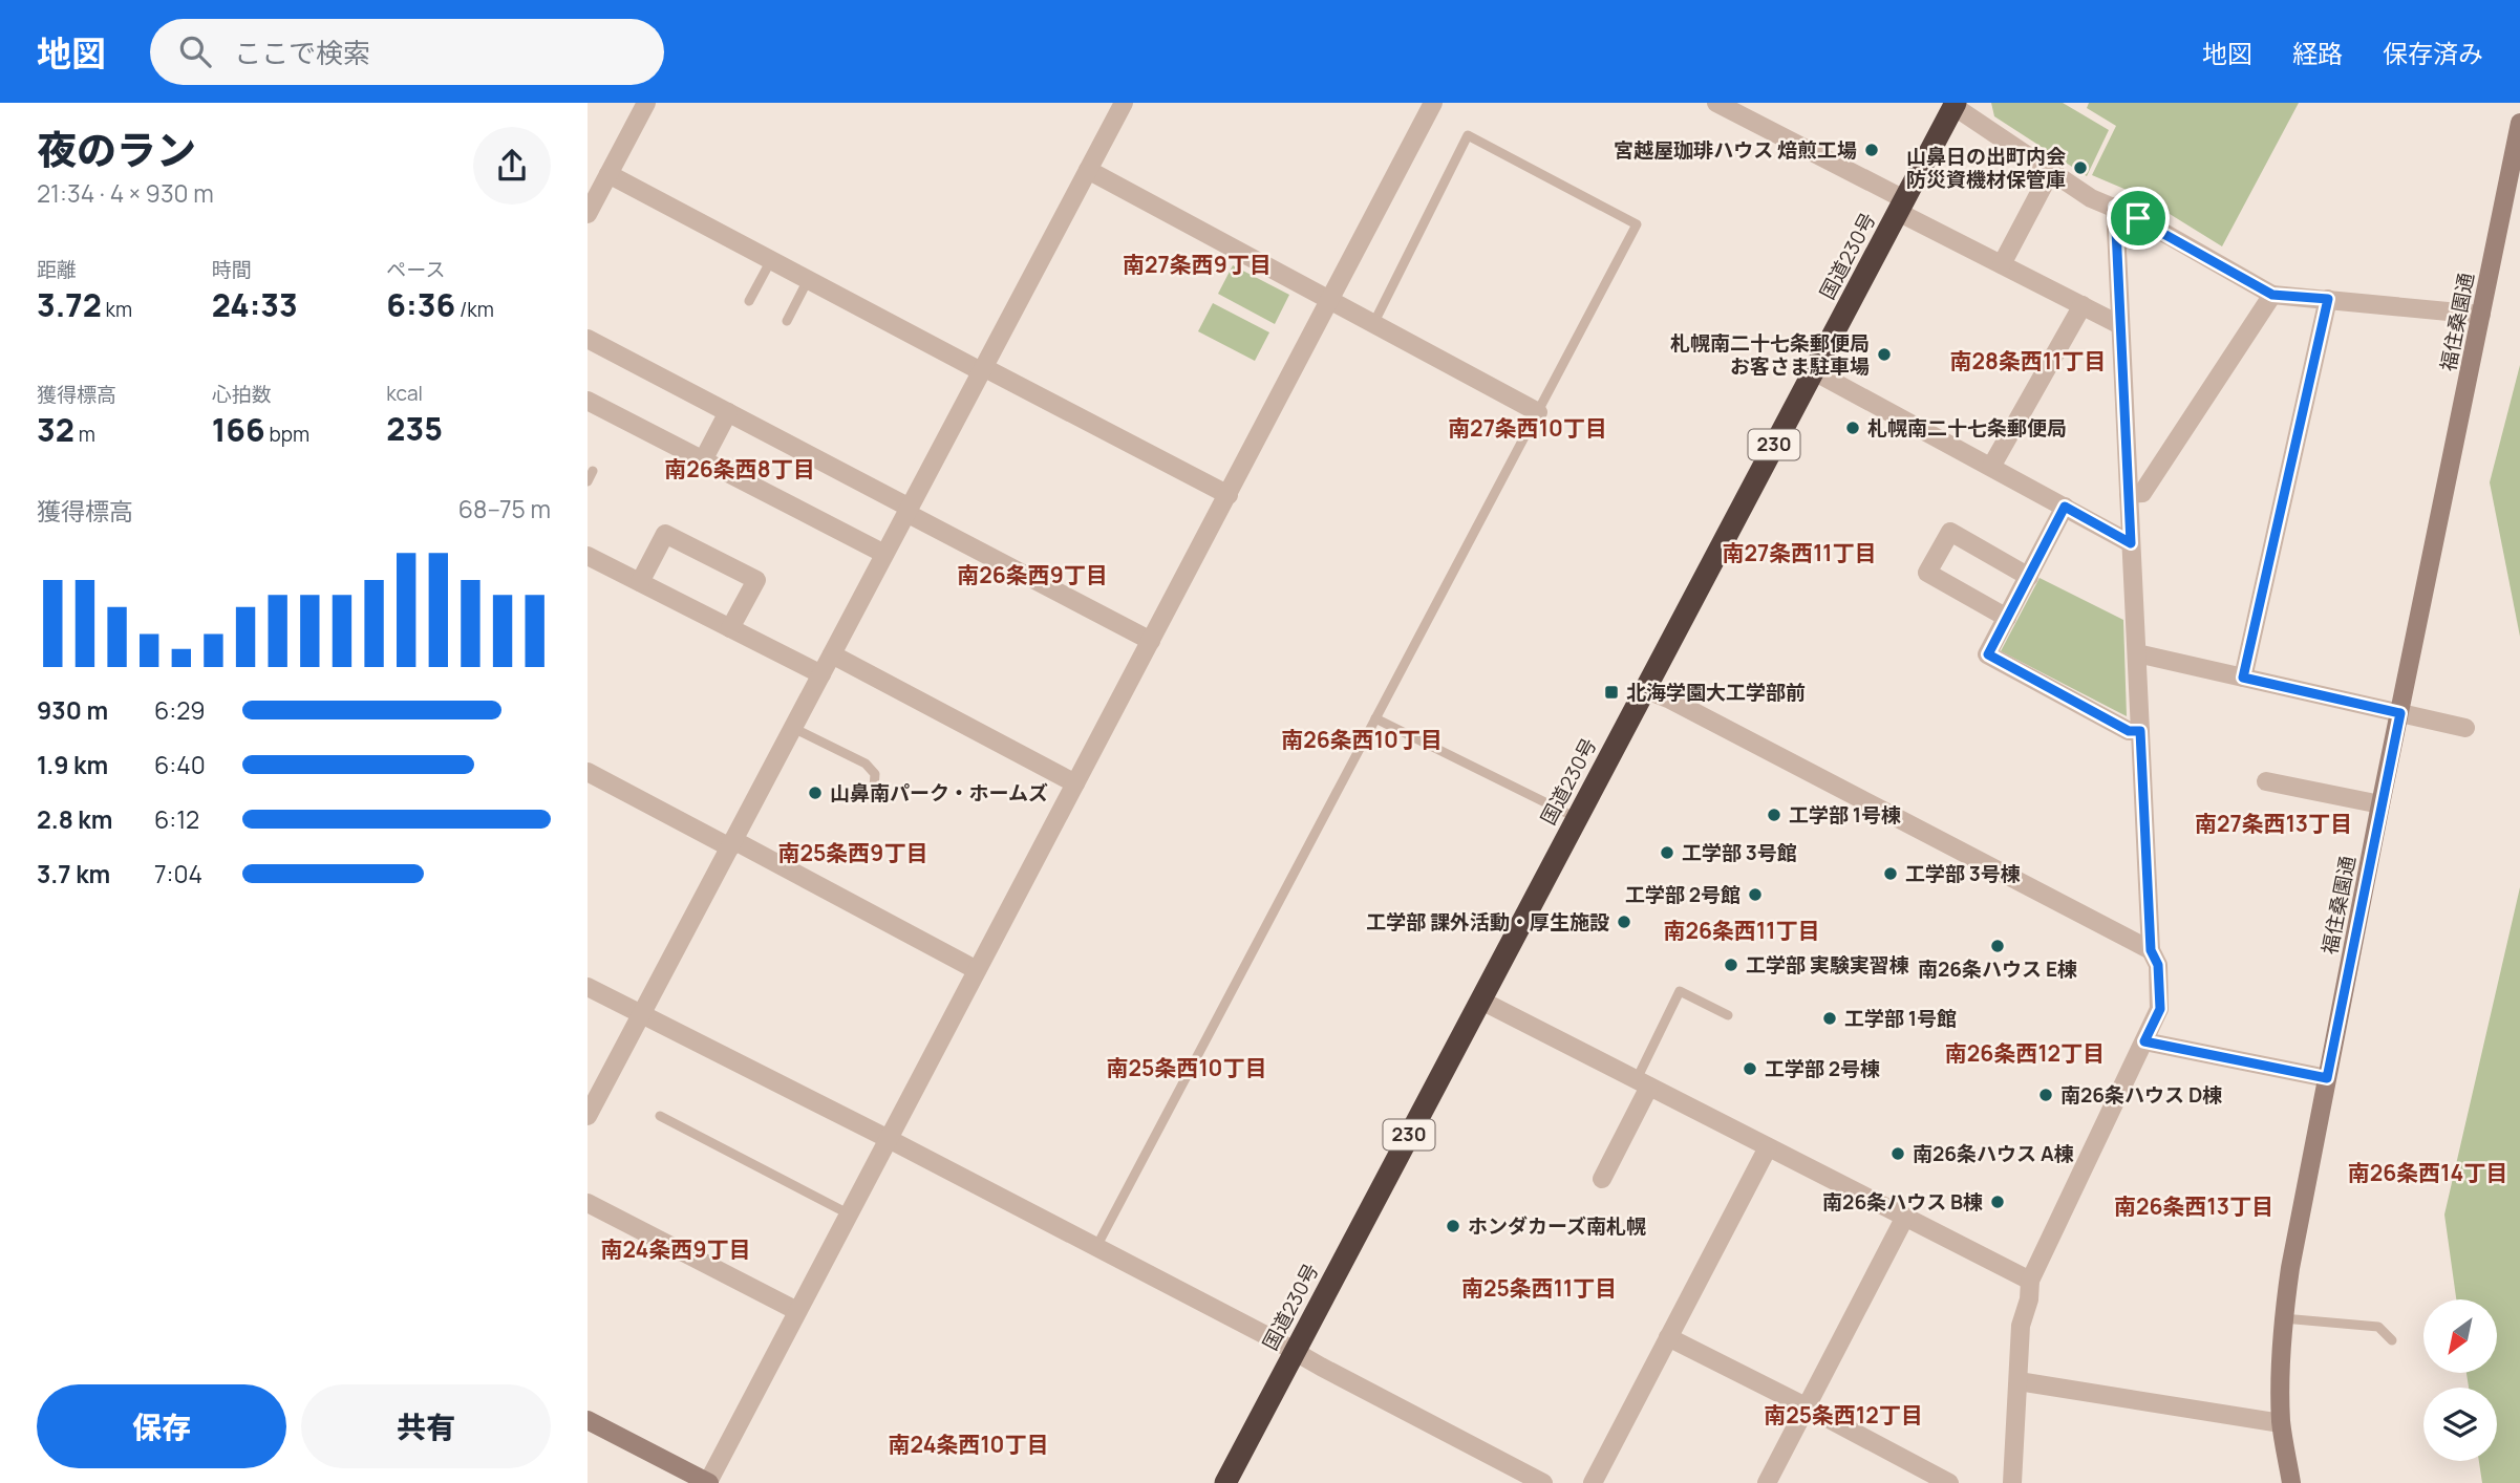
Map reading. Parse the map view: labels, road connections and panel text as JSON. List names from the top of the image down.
{
  "streets": {
    "highway": ["国道230号", "230"],
    "street": ["福住桑園通"]
  },
  "districts": [
    "南27条西9丁目",
    "南28条西11丁目",
    "南27条西10丁目",
    "南26条西8丁目",
    "南27条西11丁目",
    "南26条西9丁目",
    "南26条西10丁目",
    "南27条西13丁目",
    "南25条西9丁目",
    "南26条西11丁目",
    "南26条西12丁目",
    "南25条西10丁目",
    "南26条西14丁目",
    "南26条西13丁目",
    "南24条西9丁目",
    "南25条西11丁目",
    "南25条西12丁目",
    "南24条西10丁目"
  ],
  "places": {
    "other": [
      "宮越屋珈琲ハウス 焙煎工場",
      "山鼻日の出町内会 防災資機材保管庫",
      "札幌南二十七条郵便局 お客さま駐車場",
      "札幌南二十七条郵便局",
      "山鼻南パーク・ホームズ",
      "工学部 1号棟",
      "工学部 3号館",
      "工学部 3号棟",
      "工学部 2号館",
      "工学部 課外活動・厚生施設",
      "南26条ハウス E棟",
      "工学部 実験実習棟",
      "工学部 1号館",
      "工学部 2号棟",
      "南26条ハウス D棟",
      "南26条ハウス A棟",
      "南26条ハウス B棟",
      "ホンダカーズ南札幌"
    ],
    "transit": ["北海学園大工学部前"]
  },
  "north": "bottom left",
  "page": {
    "header": "地図",
    "search": "ここで検索",
    "nav": ["地図", "経路", "保存済み"],
    "heading": ["夜のラン", "21:34 · 4 × 930 m"],
    "stats": [
      ["距離", "3.72 km"],
      ["時間", "24:33"],
      ["ペース", "6:36 /km"],
      ["獲得標高", "32 m"],
      ["心拍数", "166 bpm"],
      ["kcal", "235"]
    ],
    "chart": ["獲得標高", "68–75 m"],
    "list": [
      {
        "name": "930 m",
        "note": "6:29"
      },
      {
        "name": "1.9 km",
        "note": "6:40"
      },
      {
        "name": "2.8 km",
        "note": "6:12"
      },
      {
        "name": "3.7 km",
        "note": "7:04"
      }
    ],
    "buttons": ["保存", "共有"]
  }
}
